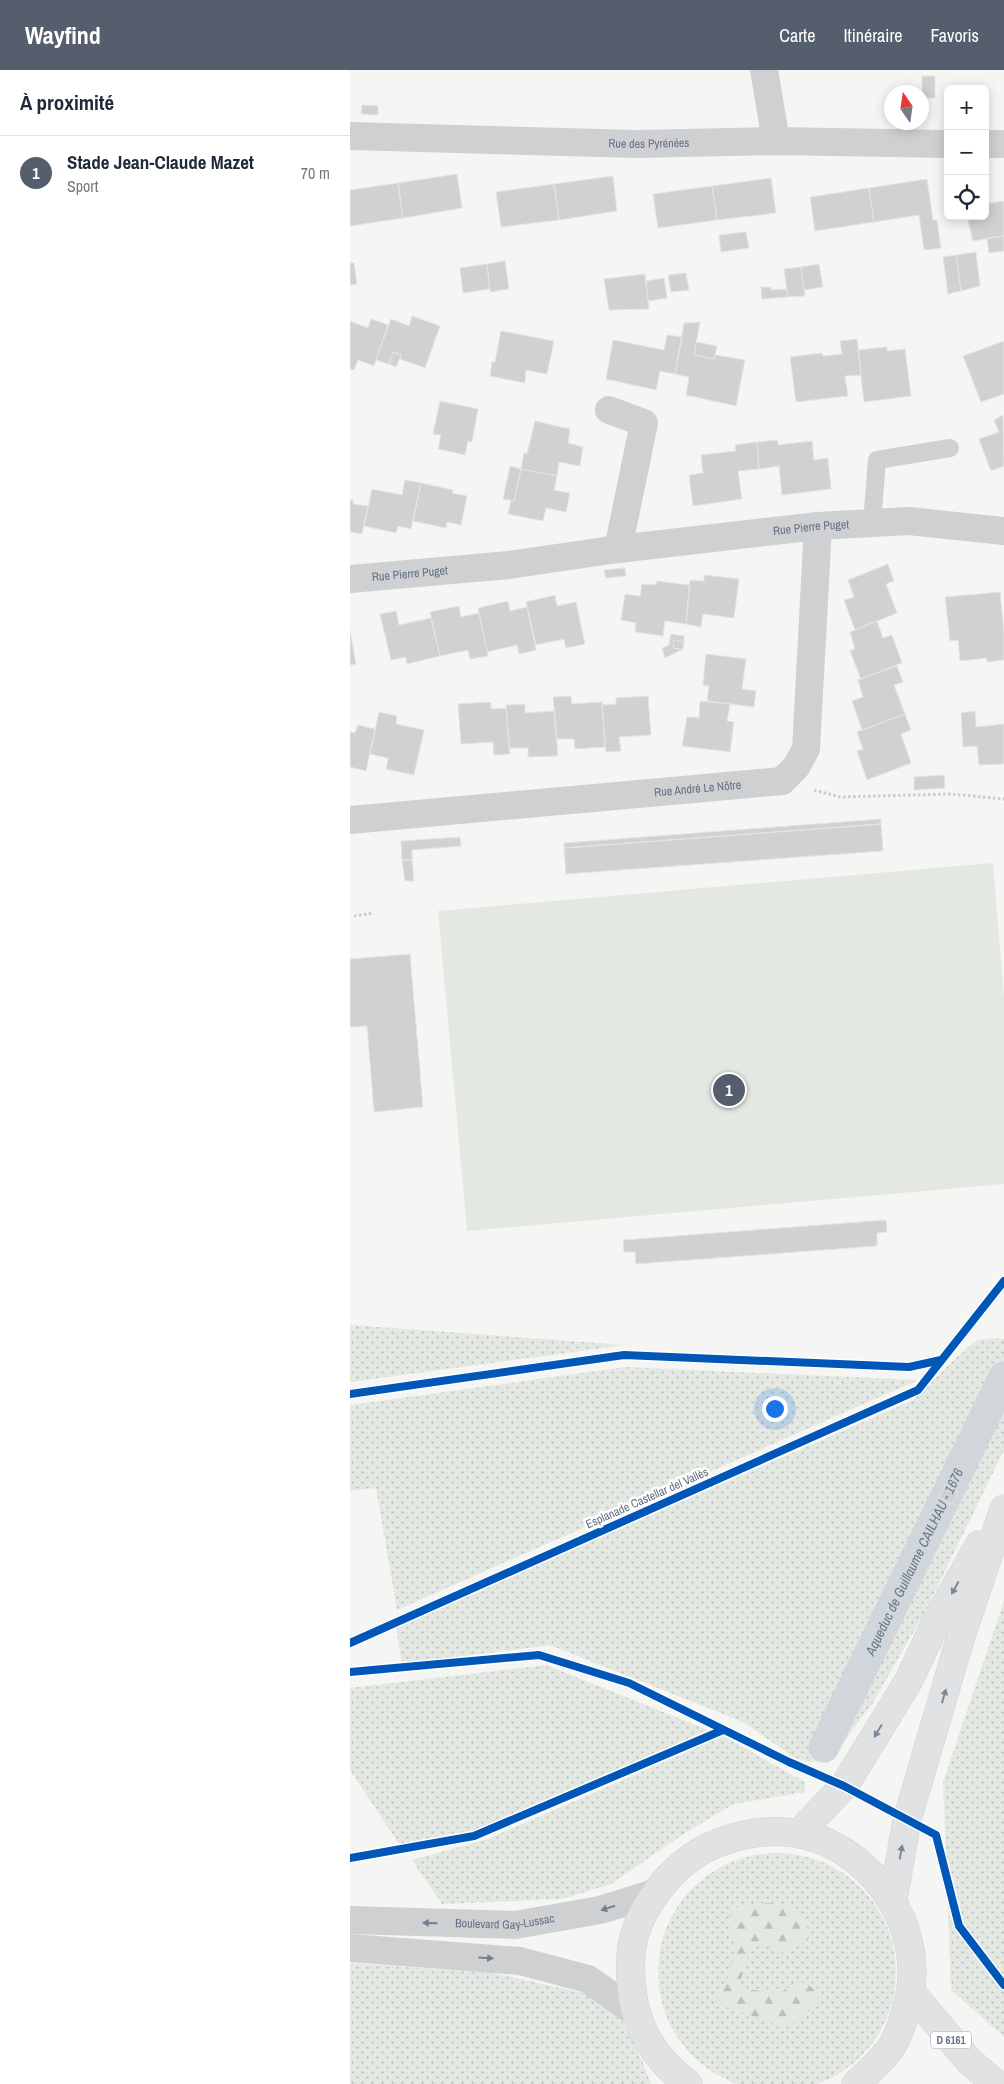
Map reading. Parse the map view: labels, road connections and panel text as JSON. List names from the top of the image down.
{
  "streets": {
    "main road": ["D 6161"],
    "street": [
      "Rue des Pyrénées",
      "Rue Pierre Puget",
      "Rue André Le Nôtre",
      "Boulevard Gay-Lussac"
    ],
    "cycle path": ["Esplanade Castellar del Vallès"]
  },
  "water": ["Aqueduc de Guillaume CAILHAU - 1676"],
  "north": "top",
  "page": {
    "header": "Wayfind",
    "nav": ["Carte", "Itinéraire", "Favoris"],
    "heading": "À proximité",
    "map_buttons": ["+", "−"],
    "list": [
      {
        "mark": "1",
        "name": "Stade Jean-Claude Mazet",
        "note": "Sport",
        "value": "70 m"
      }
    ],
    "pins": "1"
  }
}
